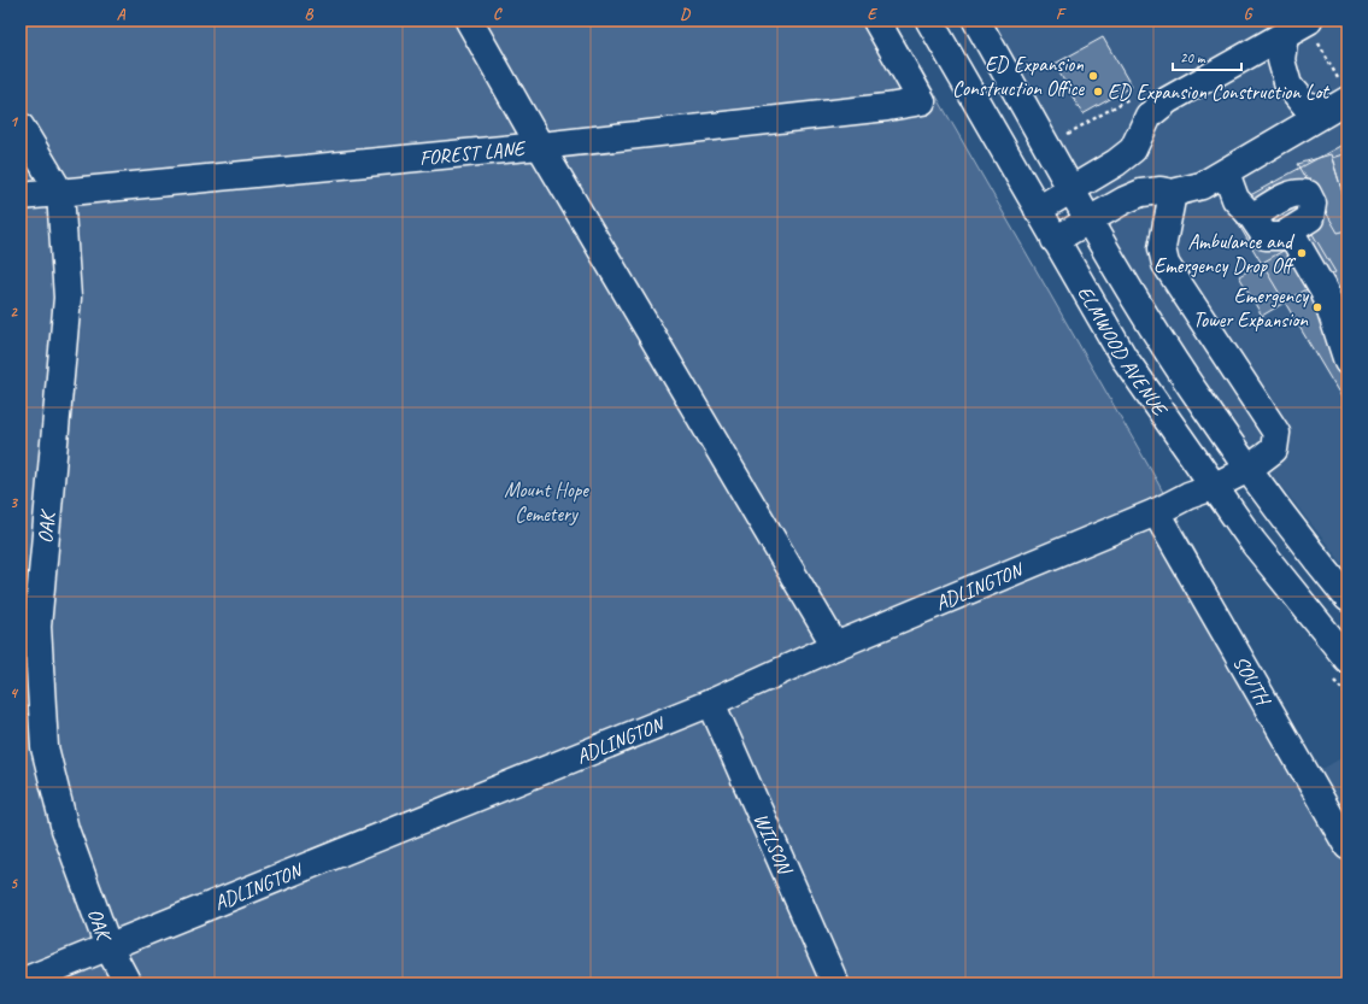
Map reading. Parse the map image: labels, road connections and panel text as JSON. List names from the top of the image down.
{
  "streets": {
    "main road": [
      "FOREST LANE",
      "ELMWOOD AVENUE",
      "OAK",
      "ADLINGTON",
      "SOUTH",
      "WILSON"
    ]
  },
  "crossings": [
    ["FOREST LANE", "OAK"],
    ["ELMWOOD AVENUE", "ADLINGTON"],
    ["OAK", "ADLINGTON"],
    ["ADLINGTON", "SOUTH"],
    ["ADLINGTON", "WILSON"]
  ],
  "parks": ["Mount Hope Cemetery"],
  "places": [
    "ED Expansion Construction Office",
    "ED Expansion Construction Lot",
    "Ambulance and Emergency Drop Off",
    "Emergency Tower Expansion"
  ],
  "scale_bar": "20 m",
  "grid": {
    "columns": [
      "A",
      "B",
      "C",
      "D",
      "E",
      "F",
      "G"
    ],
    "rows": [
      "1",
      "2",
      "3",
      "4",
      "5"
    ]
  }
}
